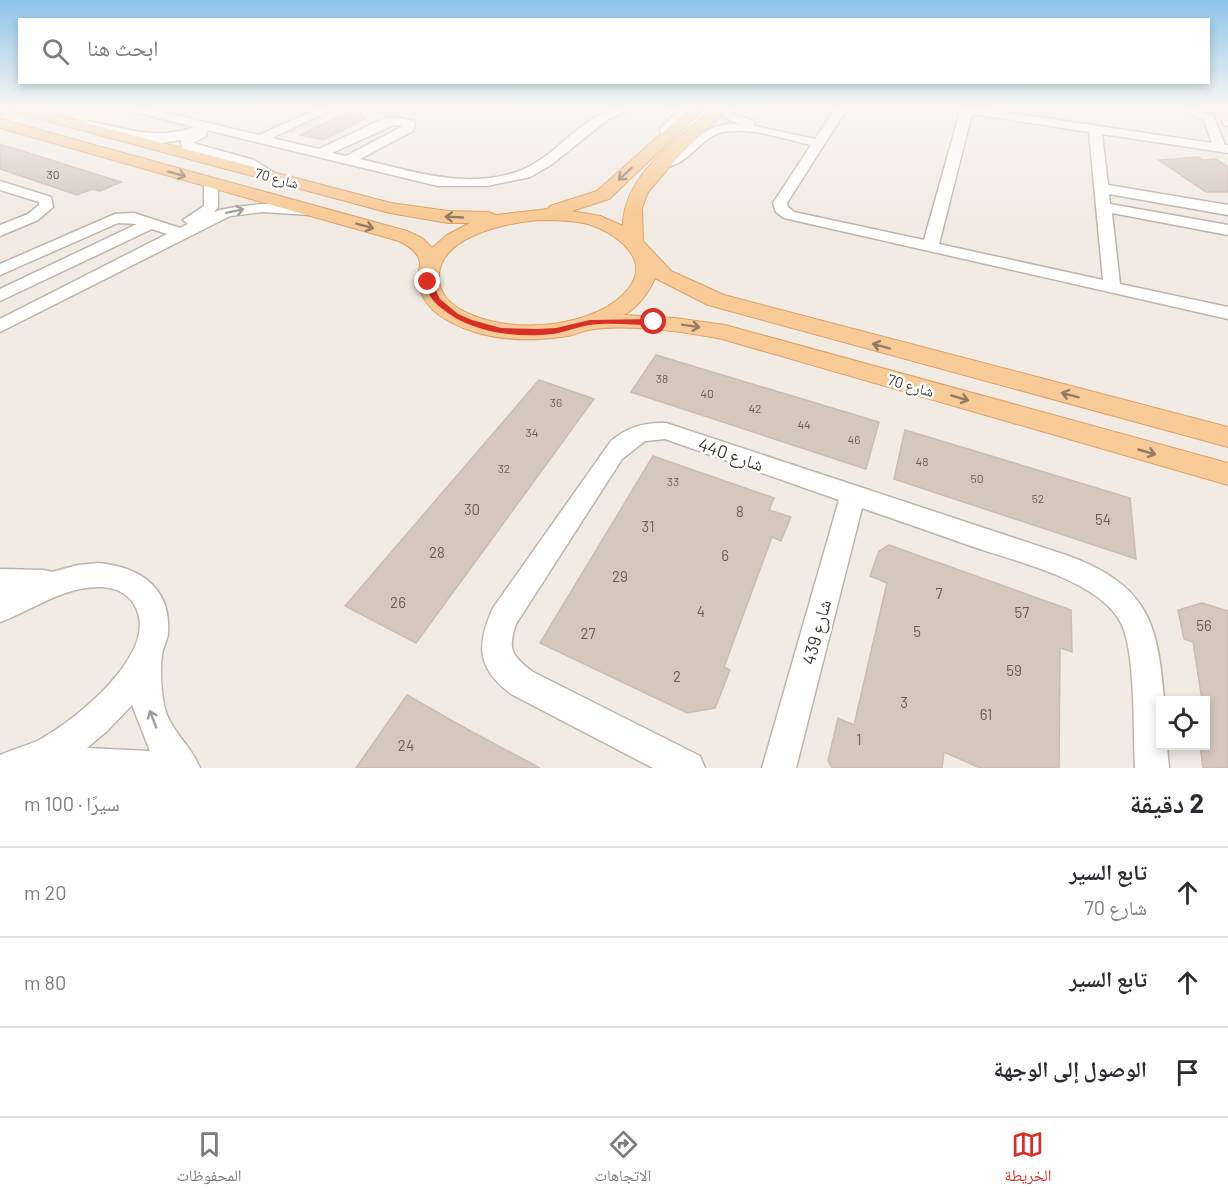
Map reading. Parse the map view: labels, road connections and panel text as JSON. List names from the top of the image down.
{
  "streets": {
    "main road": ["شارع 70"],
    "street": ["شارع 440", "شارع 439"]
  },
  "crossings": [
    ["شارع 440", "شارع 439"]
  ],
  "house_numbers": [
    "30",
    "38",
    "40",
    "36",
    "42",
    "44",
    "34",
    "46",
    "48",
    "32",
    "50",
    "33",
    "52",
    "30",
    "8",
    "54",
    "31",
    "28",
    "6",
    "29",
    "7",
    "26",
    "4",
    "57",
    "56",
    "5",
    "27",
    "59",
    "2",
    "3",
    "61",
    "1",
    "24"
  ],
  "page": {
    "search": "ابحث هنا",
    "heading": ["2 دقيقة", "سيرًا · 100 m"],
    "list": [
      ["تابع السير", "شارع 70", "20 m"],
      ["تابع السير", "80 m"],
      "الوصول إلى الوجهة"
    ],
    "nav": ["الخريطة", "الاتجاهات", "المحفوظات"]
  }
}
